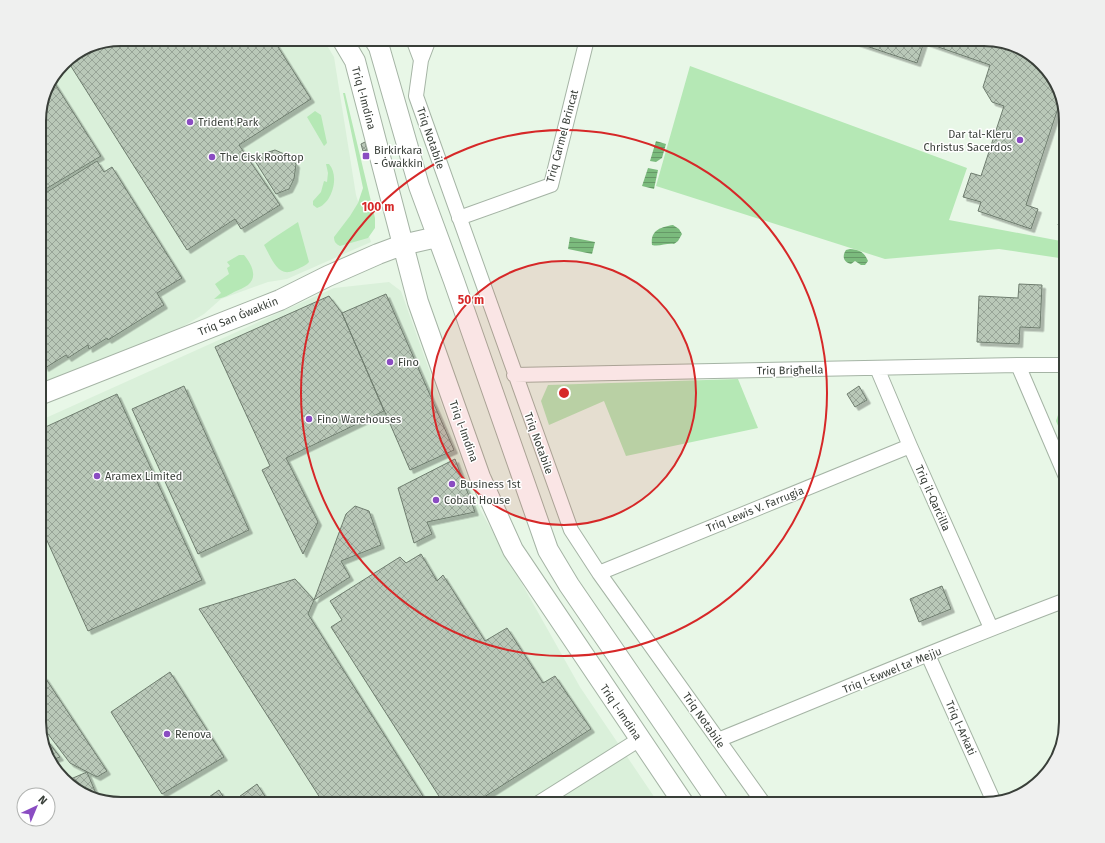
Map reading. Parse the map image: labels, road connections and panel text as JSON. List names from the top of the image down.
{
  "streets": {
    "main road": ["Triq l-Imdina", "Triq San Ġwakkin"],
    "street": [
      "Triq Carmel Brincat",
      "Triq Notabile",
      "Triq Brigħella",
      "Triq il-Qarċilla",
      "Triq Lewis V. Farrugia",
      "Triq l-Ewwel ta' Mejju",
      "Triq l-Arkati"
    ]
  },
  "crossings": [
    ["Triq l-Imdina", "Triq San Ġwakkin"],
    ["Triq Carmel Brincat", "Triq Notabile"],
    ["Triq Notabile", "Triq Brigħella"],
    ["Triq Notabile", "Triq Lewis V. Farrugia"],
    ["Triq Notabile", "Triq l-Ewwel ta' Mejju"],
    ["Triq Brigħella", "Triq il-Qarċilla"],
    ["Triq il-Qarċilla", "Triq Lewis V. Farrugia"],
    ["Triq il-Qarċilla", "Triq l-Ewwel ta' Mejju"],
    ["Triq l-Ewwel ta' Mejju", "Triq l-Arkati"]
  ],
  "places": {
    "other": [
      "Trident Park",
      "Dar tal-Kleru Christus Sacerdos",
      "The Cisk Rooftop",
      "Fino",
      "Fino Warehouses",
      "Aramex Limited",
      "Business 1st",
      "Cobalt House",
      "Renova"
    ],
    "transit": ["Birkirkara - Ġwakkin"]
  },
  "north": "top right",
  "rings": ["100 m", "50 m"]
}
